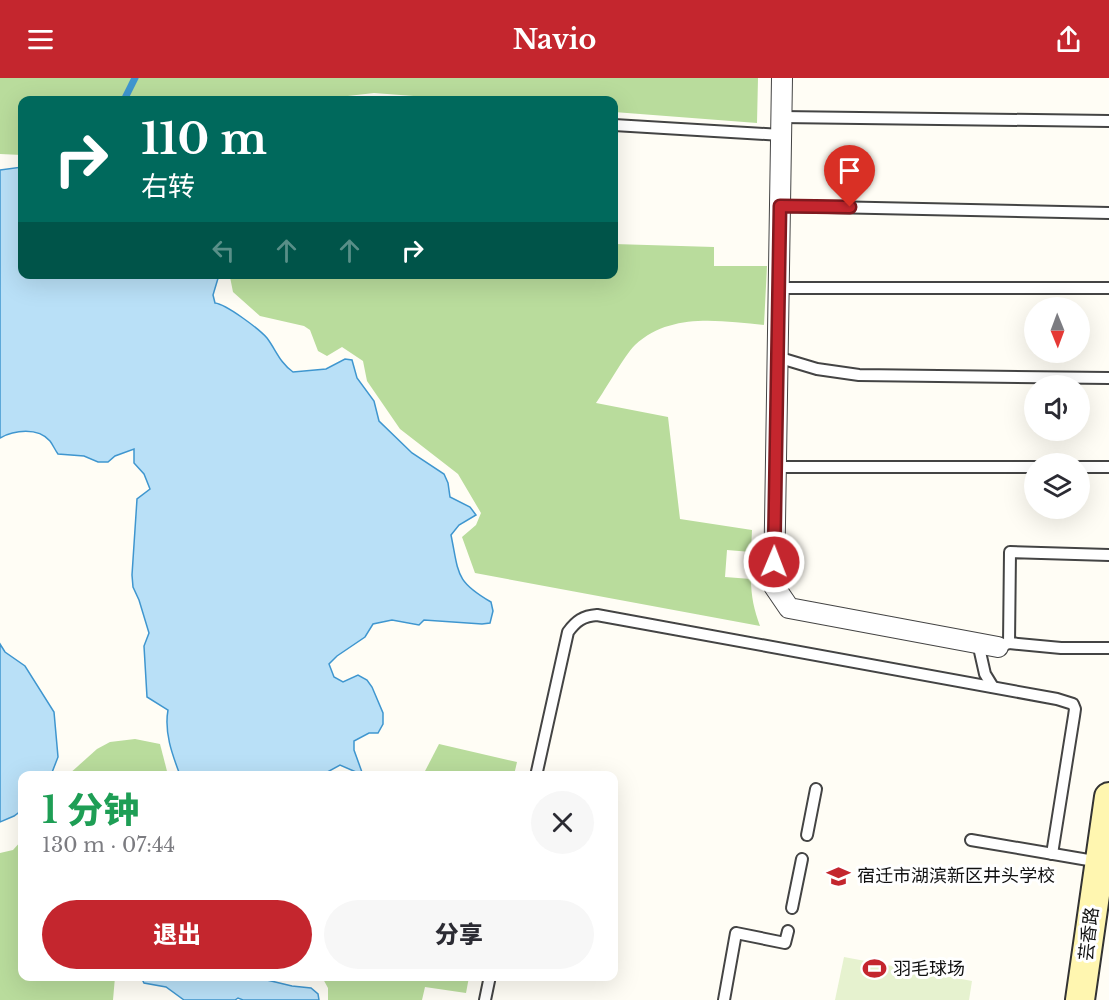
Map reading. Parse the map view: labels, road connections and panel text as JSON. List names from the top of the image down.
{
  "streets": {
    "street": ["芸香路"]
  },
  "places": {
    "school or university": ["宿迁市湖滨新区井头学校"],
    "sports": ["羽毛球场"]
  },
  "north": "bottom",
  "page": {
    "header": "Navio",
    "turn": ["110 m", "右转"],
    "heading": ["1 分钟", "130 m · 07:44"],
    "buttons": ["退出", "分享"]
  }
}
